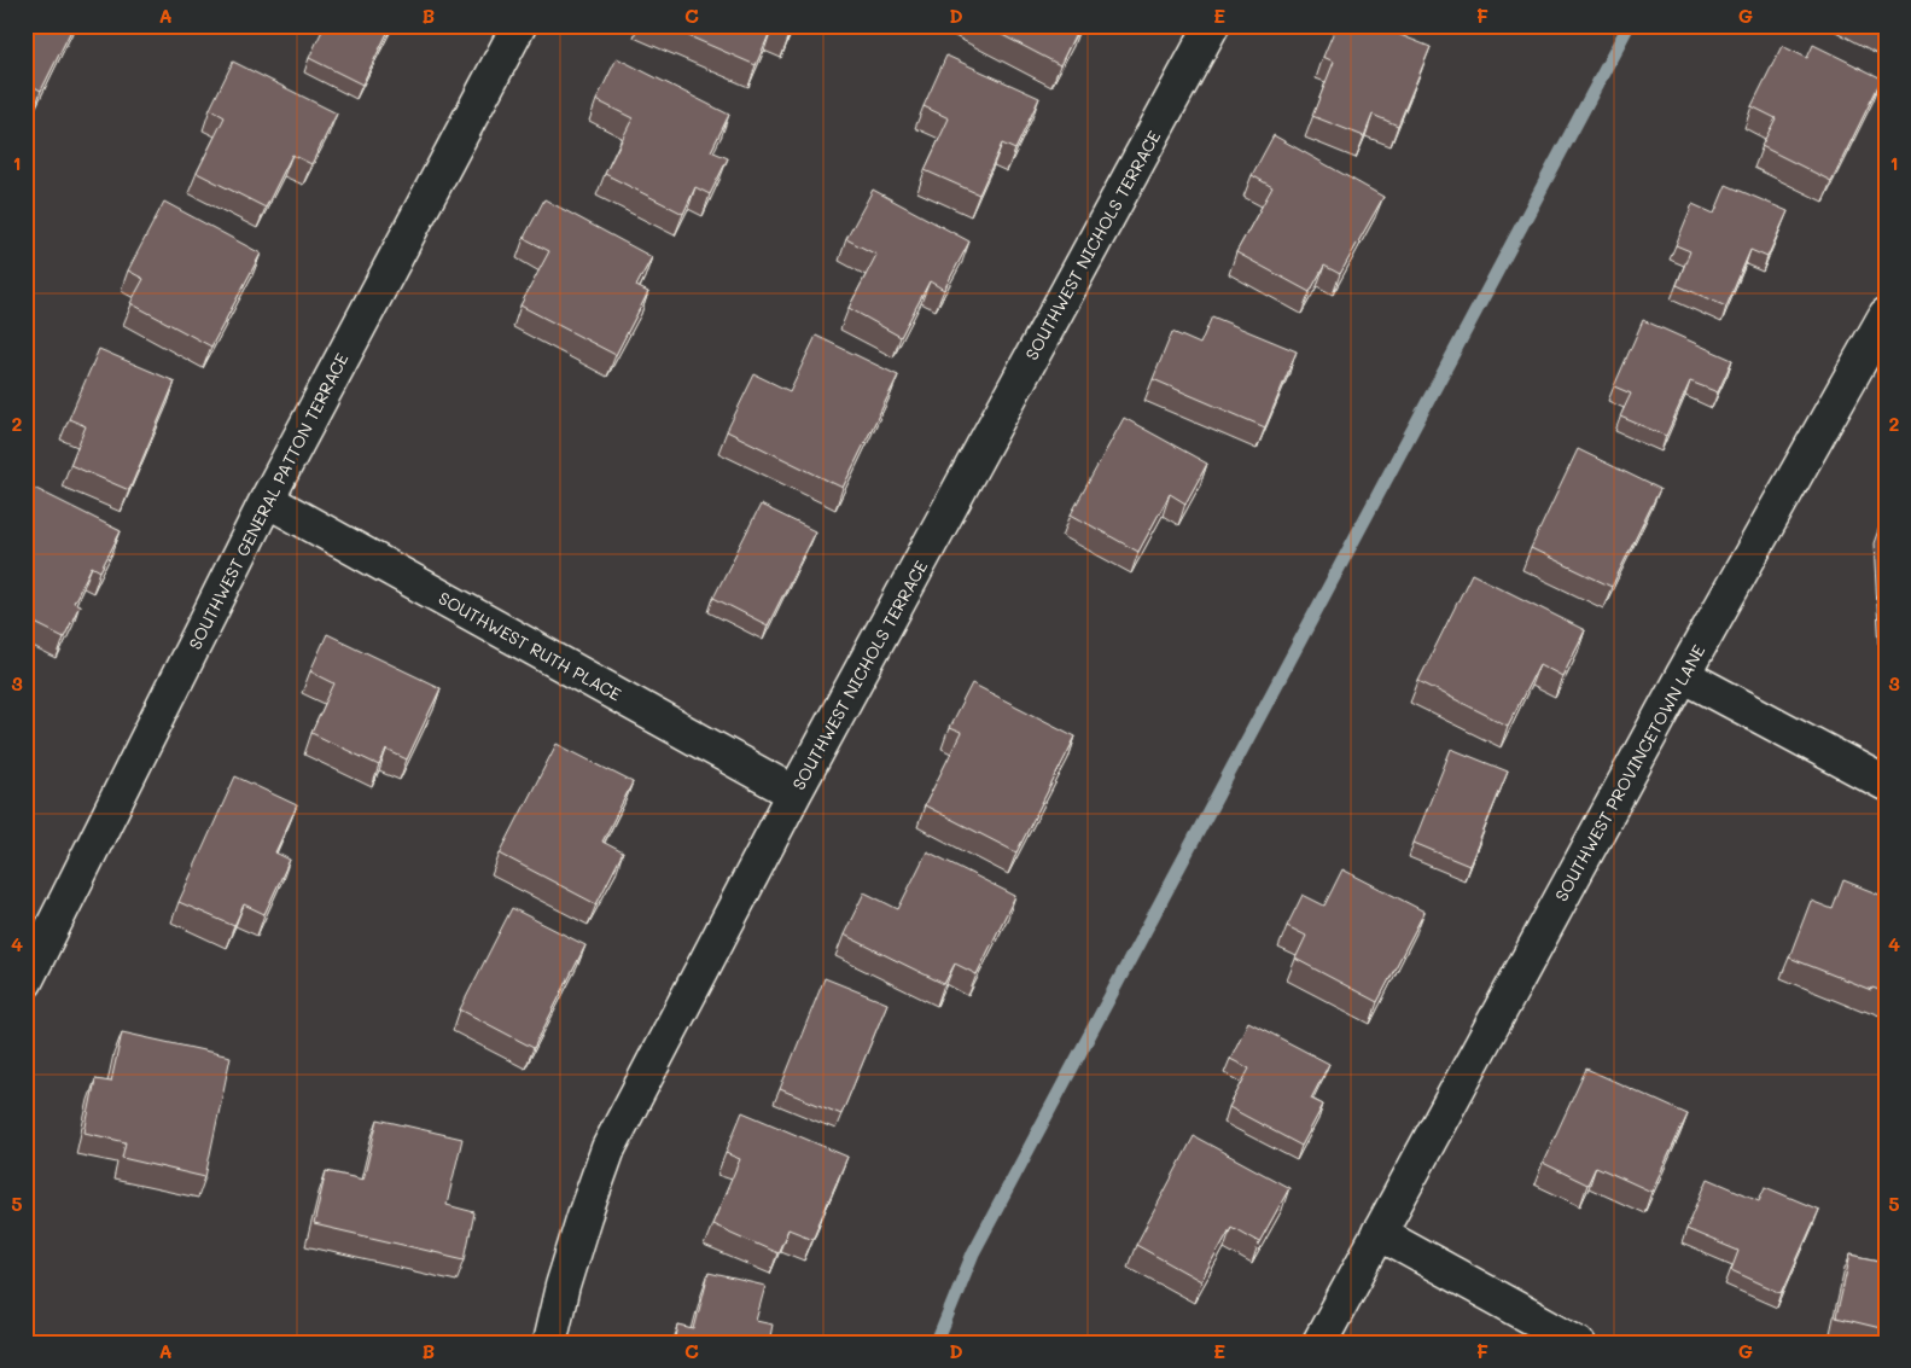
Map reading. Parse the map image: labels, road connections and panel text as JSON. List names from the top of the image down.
{
  "streets": {
    "street": [
      "SOUTHWEST NICHOLS TERRACE",
      "SOUTHWEST GENERAL PATTON TERRACE",
      "SOUTHWEST RUTH PLACE",
      "SOUTHWEST PROVINCETOWN LANE"
    ]
  },
  "crossings": [
    ["SOUTHWEST NICHOLS TERRACE", "SOUTHWEST RUTH PLACE"],
    ["SOUTHWEST GENERAL PATTON TERRACE", "SOUTHWEST RUTH PLACE"]
  ],
  "grid": {
    "columns": [
      "A",
      "B",
      "C",
      "D",
      "E",
      "F",
      "G"
    ],
    "rows": [
      "1",
      "2",
      "3",
      "4",
      "5"
    ]
  }
}
